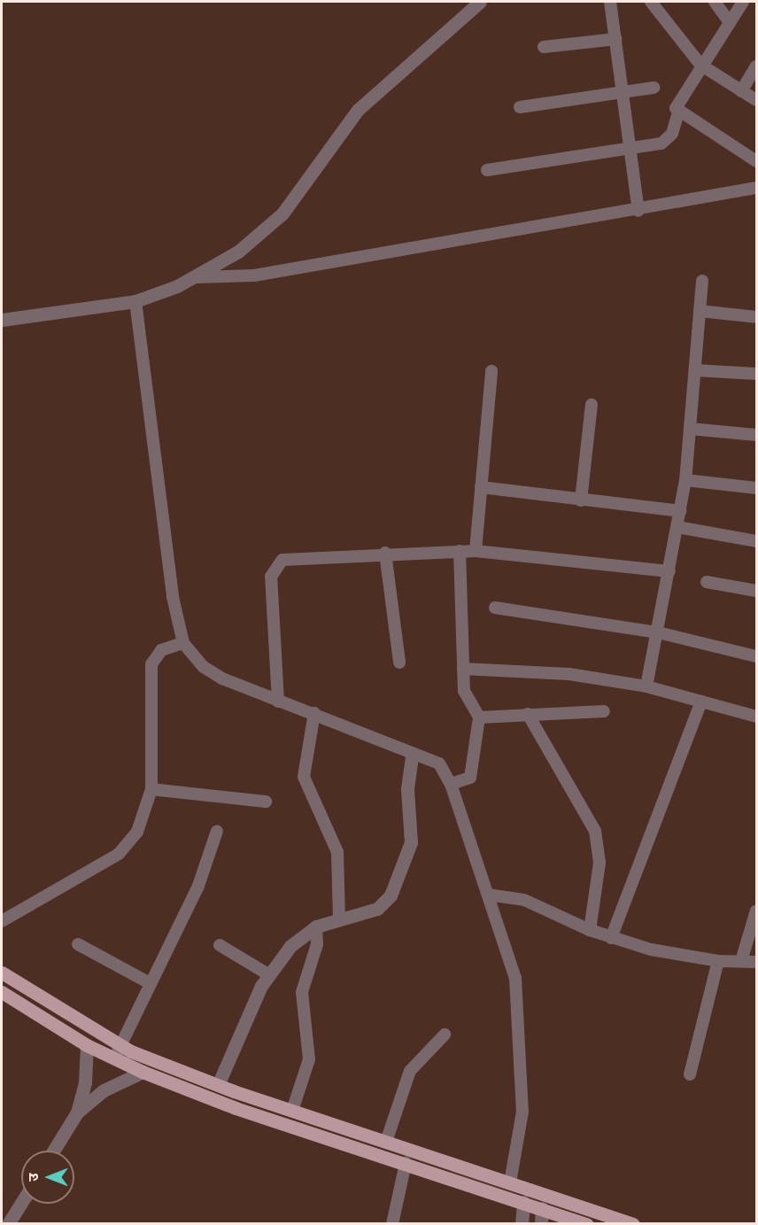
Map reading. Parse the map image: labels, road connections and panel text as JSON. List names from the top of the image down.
{
  "north": "left"
}
